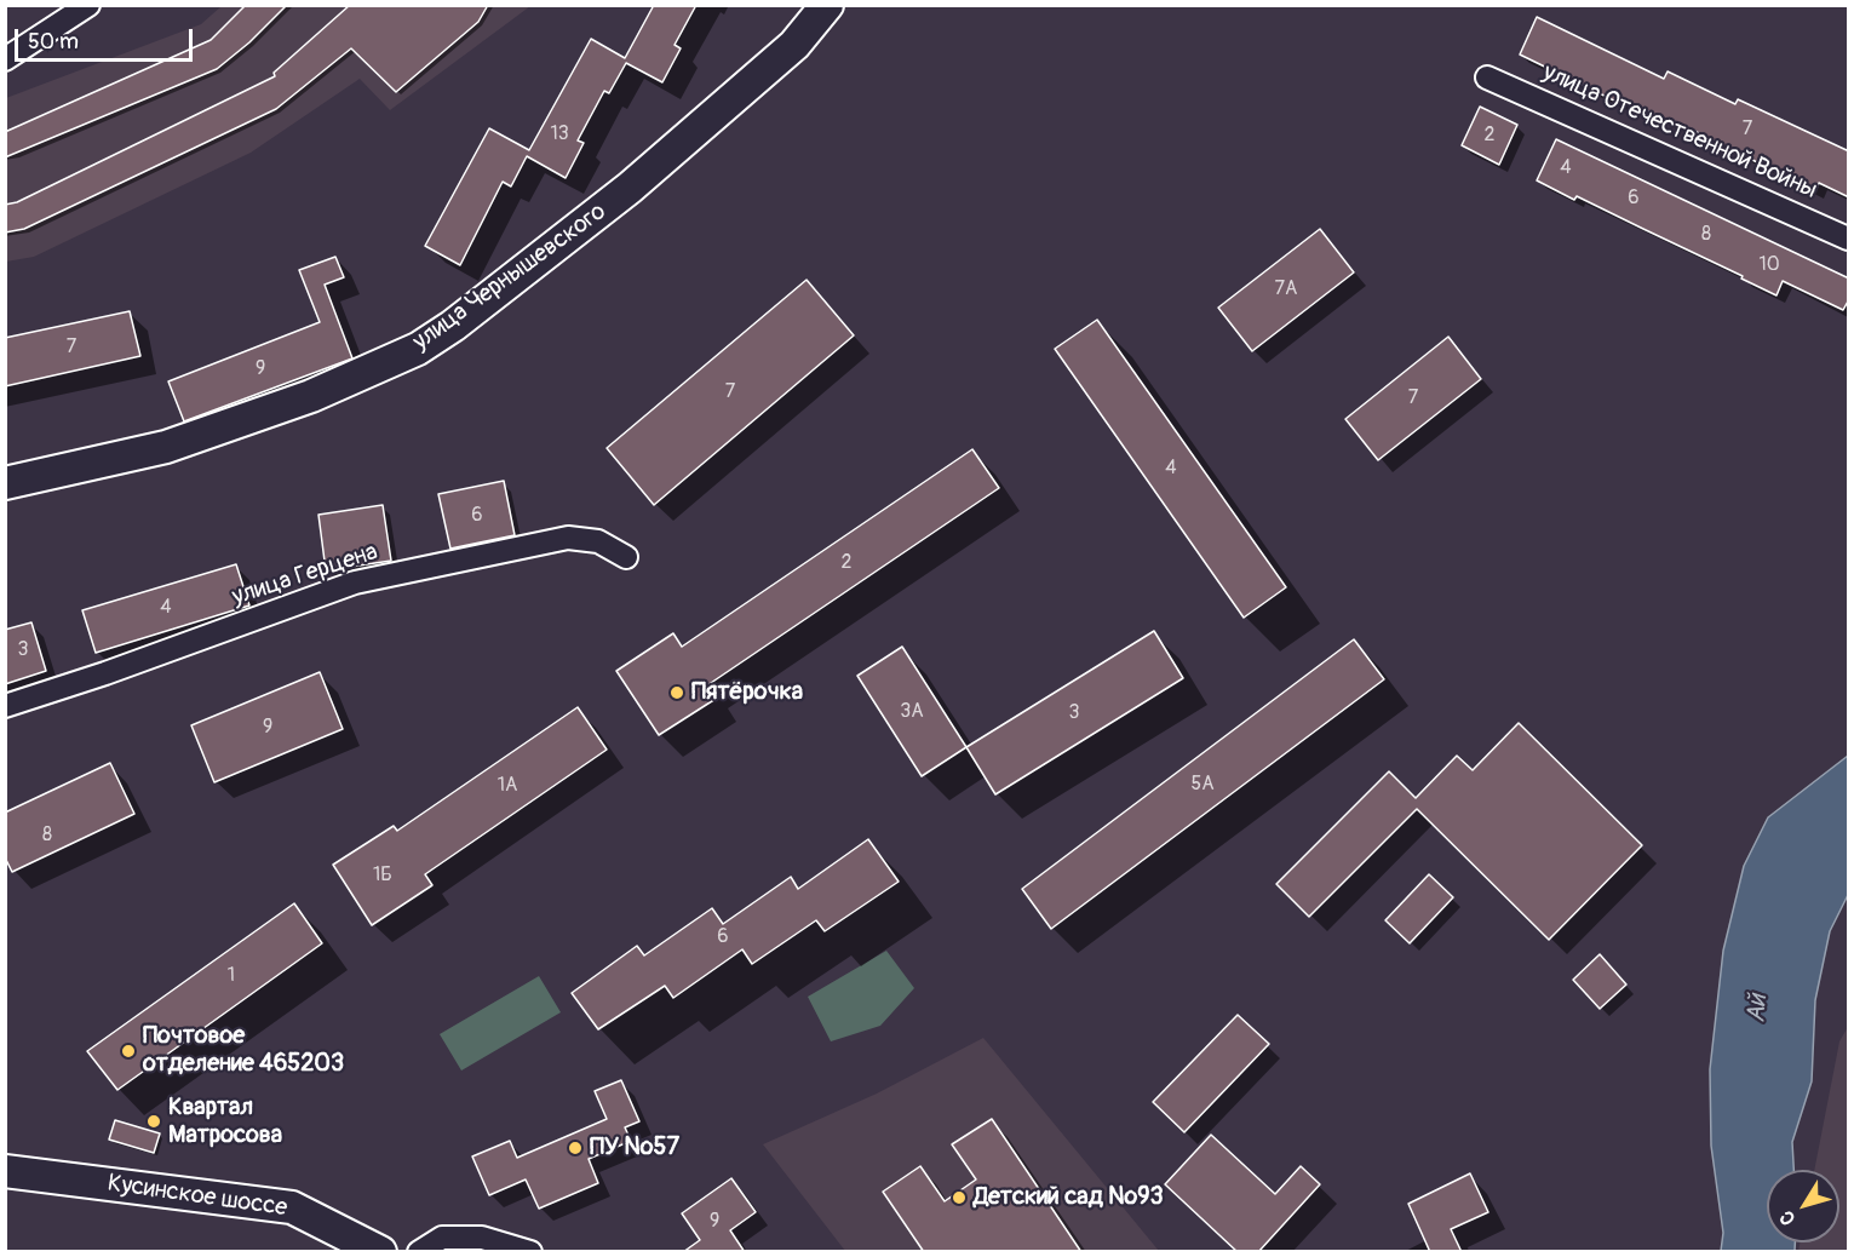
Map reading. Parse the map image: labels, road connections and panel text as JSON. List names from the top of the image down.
{
  "streets": {
    "main road": ["улица Чернышевского", "Кусинское шоссе"],
    "street": ["улица Отечественной Войны", "улица Герцена"]
  },
  "water": ["Ай"],
  "places": [
    "Пятёрочка",
    "Почтовое отделение 465203",
    "Квартал Матросова",
    "ПУ №57",
    "Детский сад №93"
  ],
  "house_numbers": [
    "7",
    "13",
    "2",
    "4",
    "6",
    "8",
    "10",
    "7А",
    "7",
    "9",
    "7",
    "7",
    "4",
    "6",
    "2",
    "4",
    "3",
    "3А",
    "3",
    "9",
    "5А",
    "1А",
    "8",
    "1Б",
    "6",
    "1",
    "9"
  ],
  "scale_bar": "50 m",
  "north": "bottom left"
}
